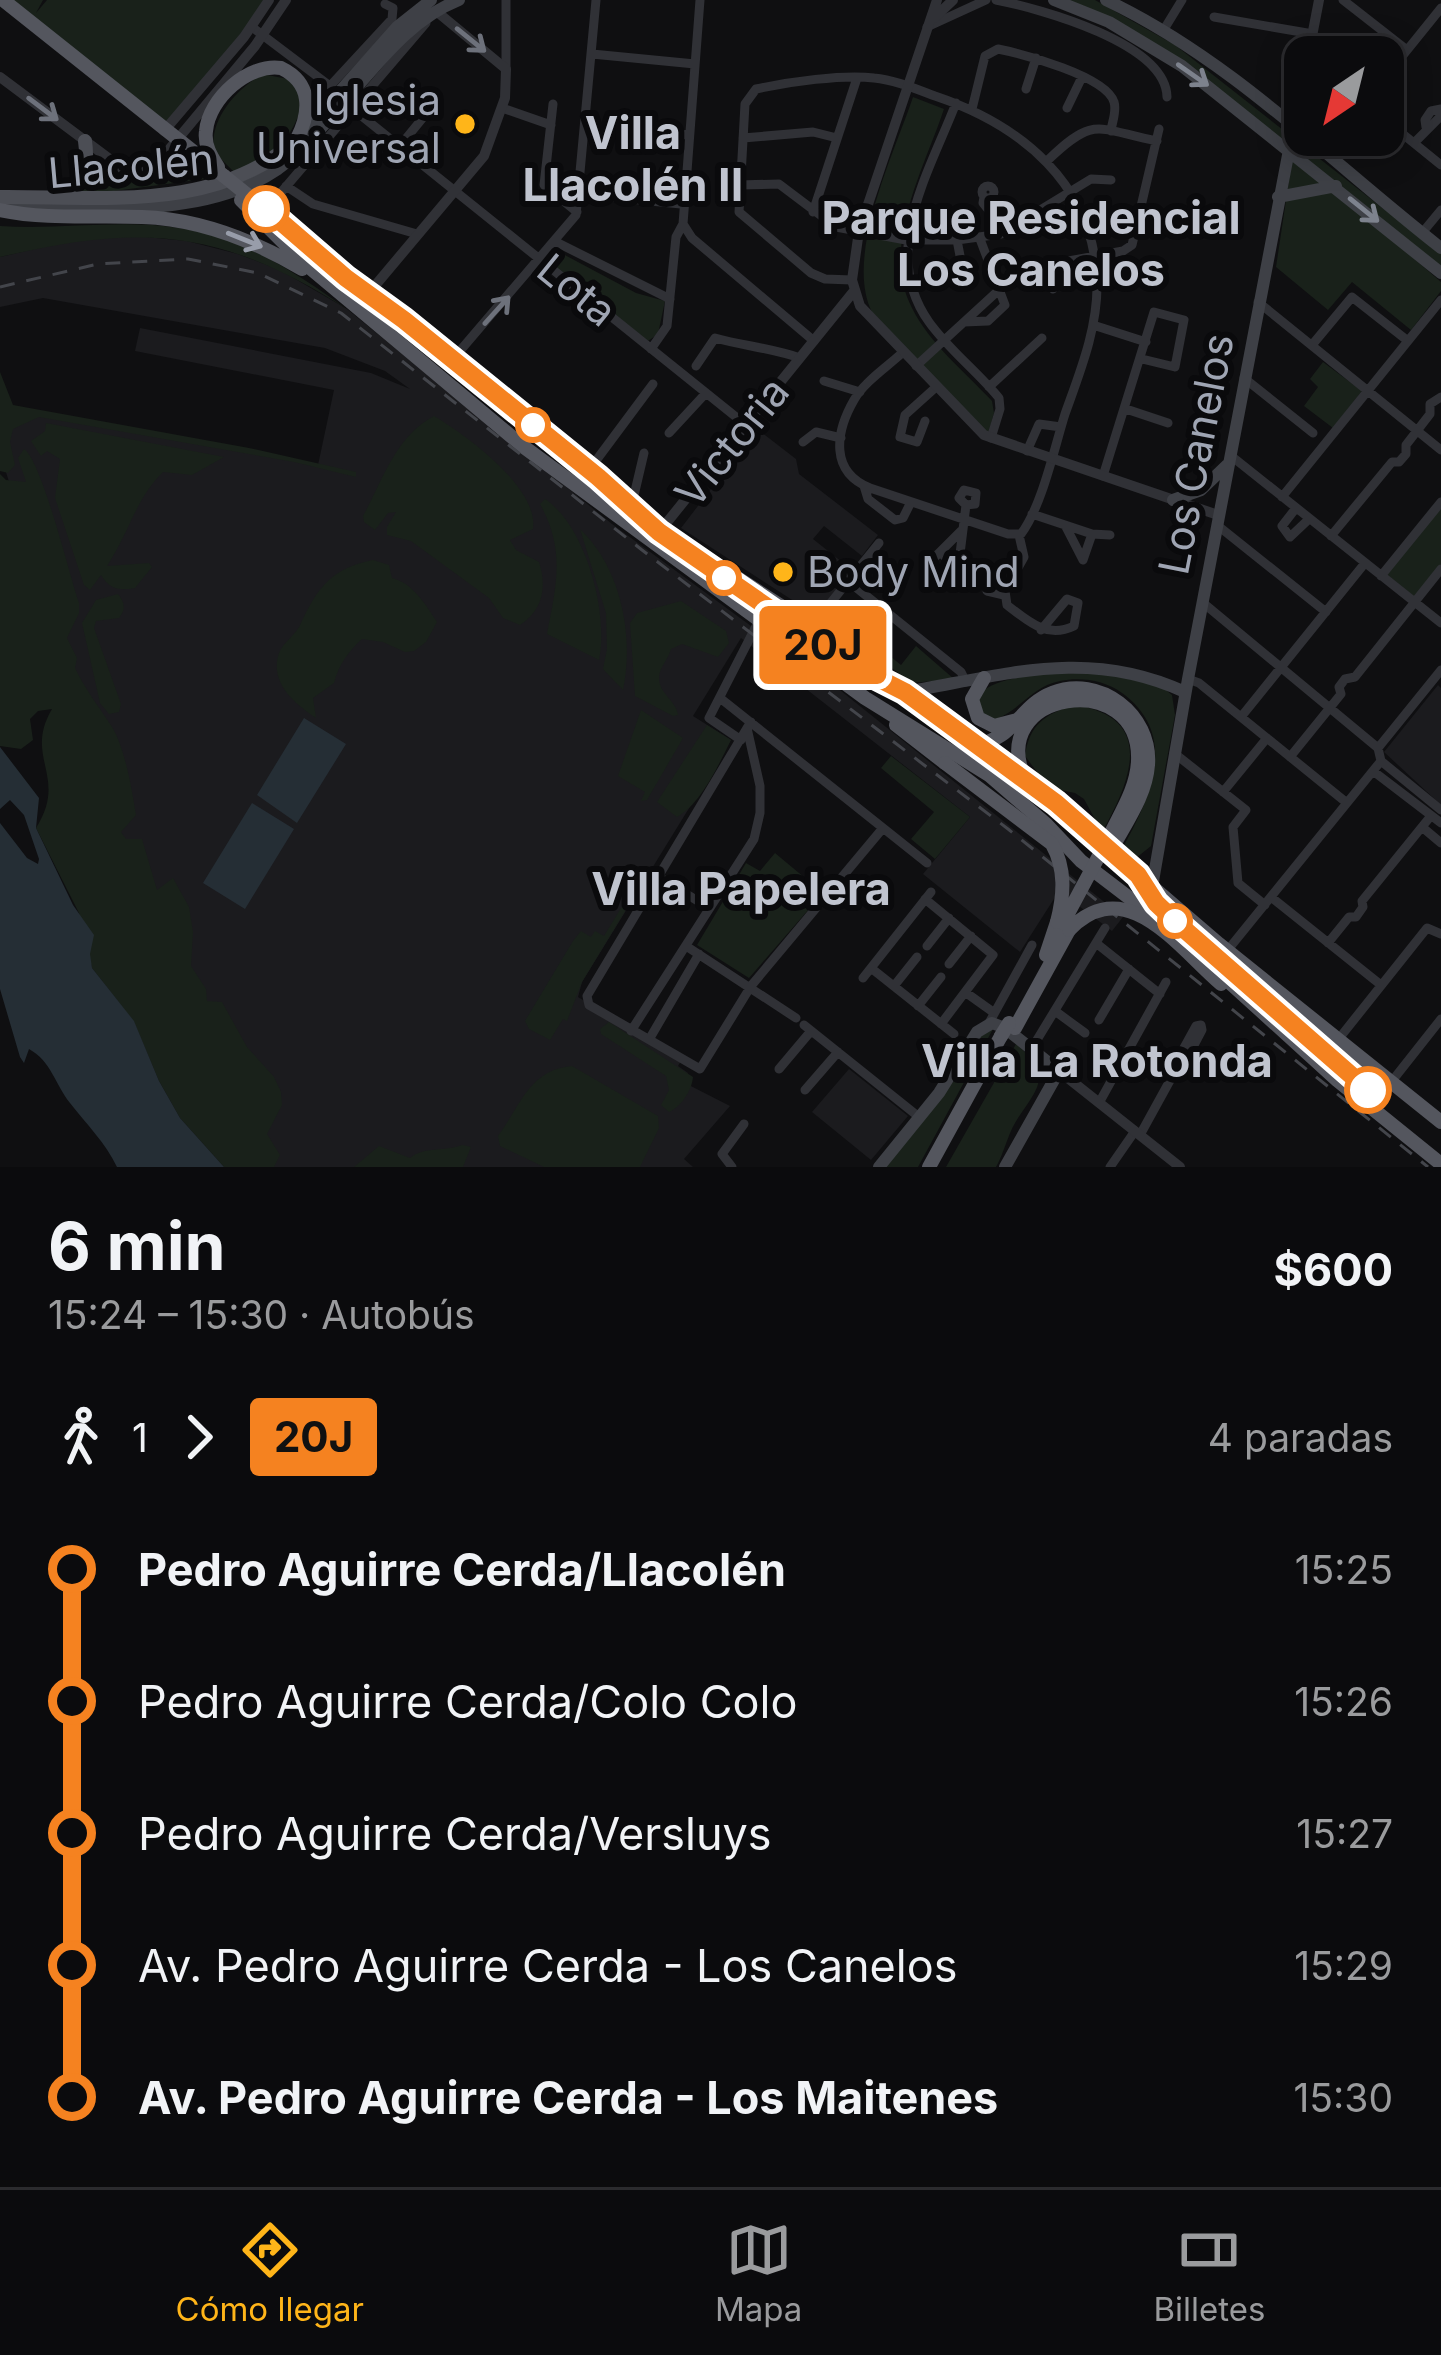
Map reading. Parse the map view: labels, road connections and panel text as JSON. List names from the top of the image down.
{
  "streets": {
    "main road": ["Llacolén", "Los Canelos"],
    "street": ["Lota", "Victoria"]
  },
  "crossings": [
    ["Lota", "Victoria"]
  ],
  "districts": [
    "Villa Llacolén II",
    "Parque Residencial Los Canelos",
    "Villa Papelera",
    "Villa La Rotonda"
  ],
  "places": ["Iglesia Universal", "Body Mind"],
  "lines": ["bus line 20J"],
  "north": "bottom left",
  "page": {
    "on_map": "20J",
    "heading": ["6 min", "15:24 – 15:30 · Autobús", "$600"],
    "legs": ["1", "20J", "4 paradas"],
    "list": [
      {
        "name": "Pedro Aguirre Cerda/Llacolén",
        "value": "15:25"
      },
      {
        "name": "Pedro Aguirre Cerda/Colo Colo",
        "value": "15:26"
      },
      {
        "name": "Pedro Aguirre Cerda/Versluys",
        "value": "15:27"
      },
      {
        "name": "Av. Pedro Aguirre Cerda - Los Canelos",
        "value": "15:29"
      },
      {
        "name": "Av. Pedro Aguirre Cerda - Los Maitenes",
        "value": "15:30"
      }
    ],
    "tabs": ["Cómo llegar", "Mapa", "Billetes"]
  }
}
